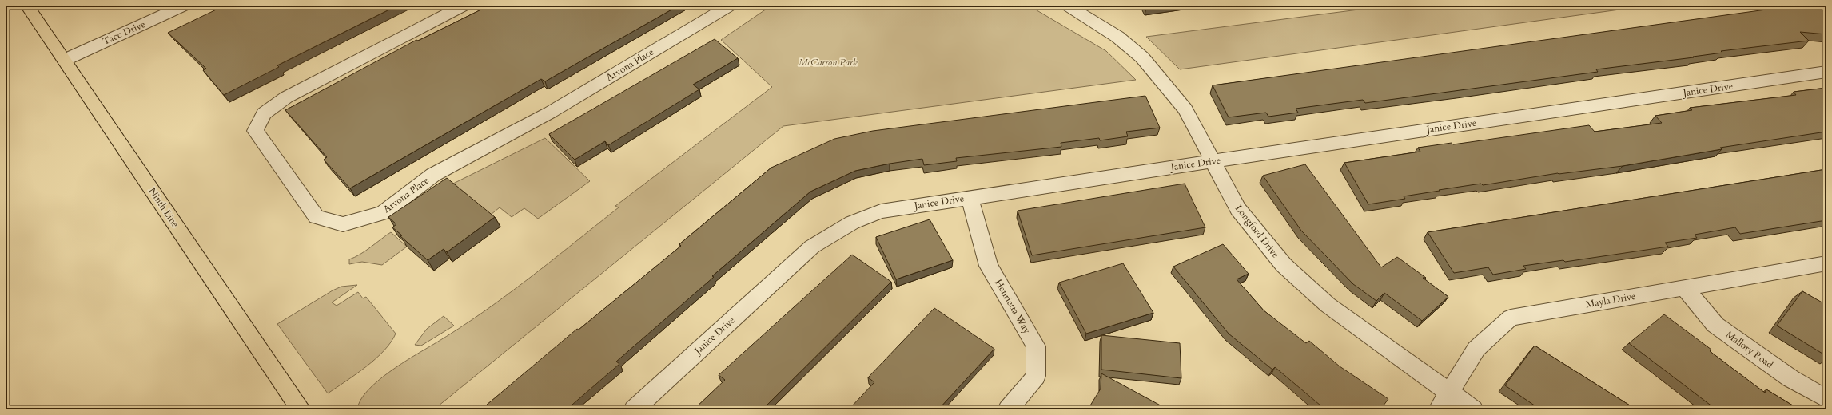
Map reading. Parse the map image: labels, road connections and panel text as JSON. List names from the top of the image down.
{
  "streets": {
    "main road": ["Ninth Line"],
    "street": [
      "Tacc Drive",
      "Arvona Place",
      "Janice Drive",
      "Longford Drive",
      "Mayla Drive",
      "Henrietta Way",
      "Mallory Road"
    ]
  },
  "crossings": [
    ["Tacc Drive", "Ninth Line"],
    ["Janice Drive", "Longford Drive"],
    ["Janice Drive", "Henrietta Way"],
    ["Longford Drive", "Mayla Drive"],
    ["Mayla Drive", "Mallory Road"]
  ],
  "parks": ["McCarron Park"]
}
